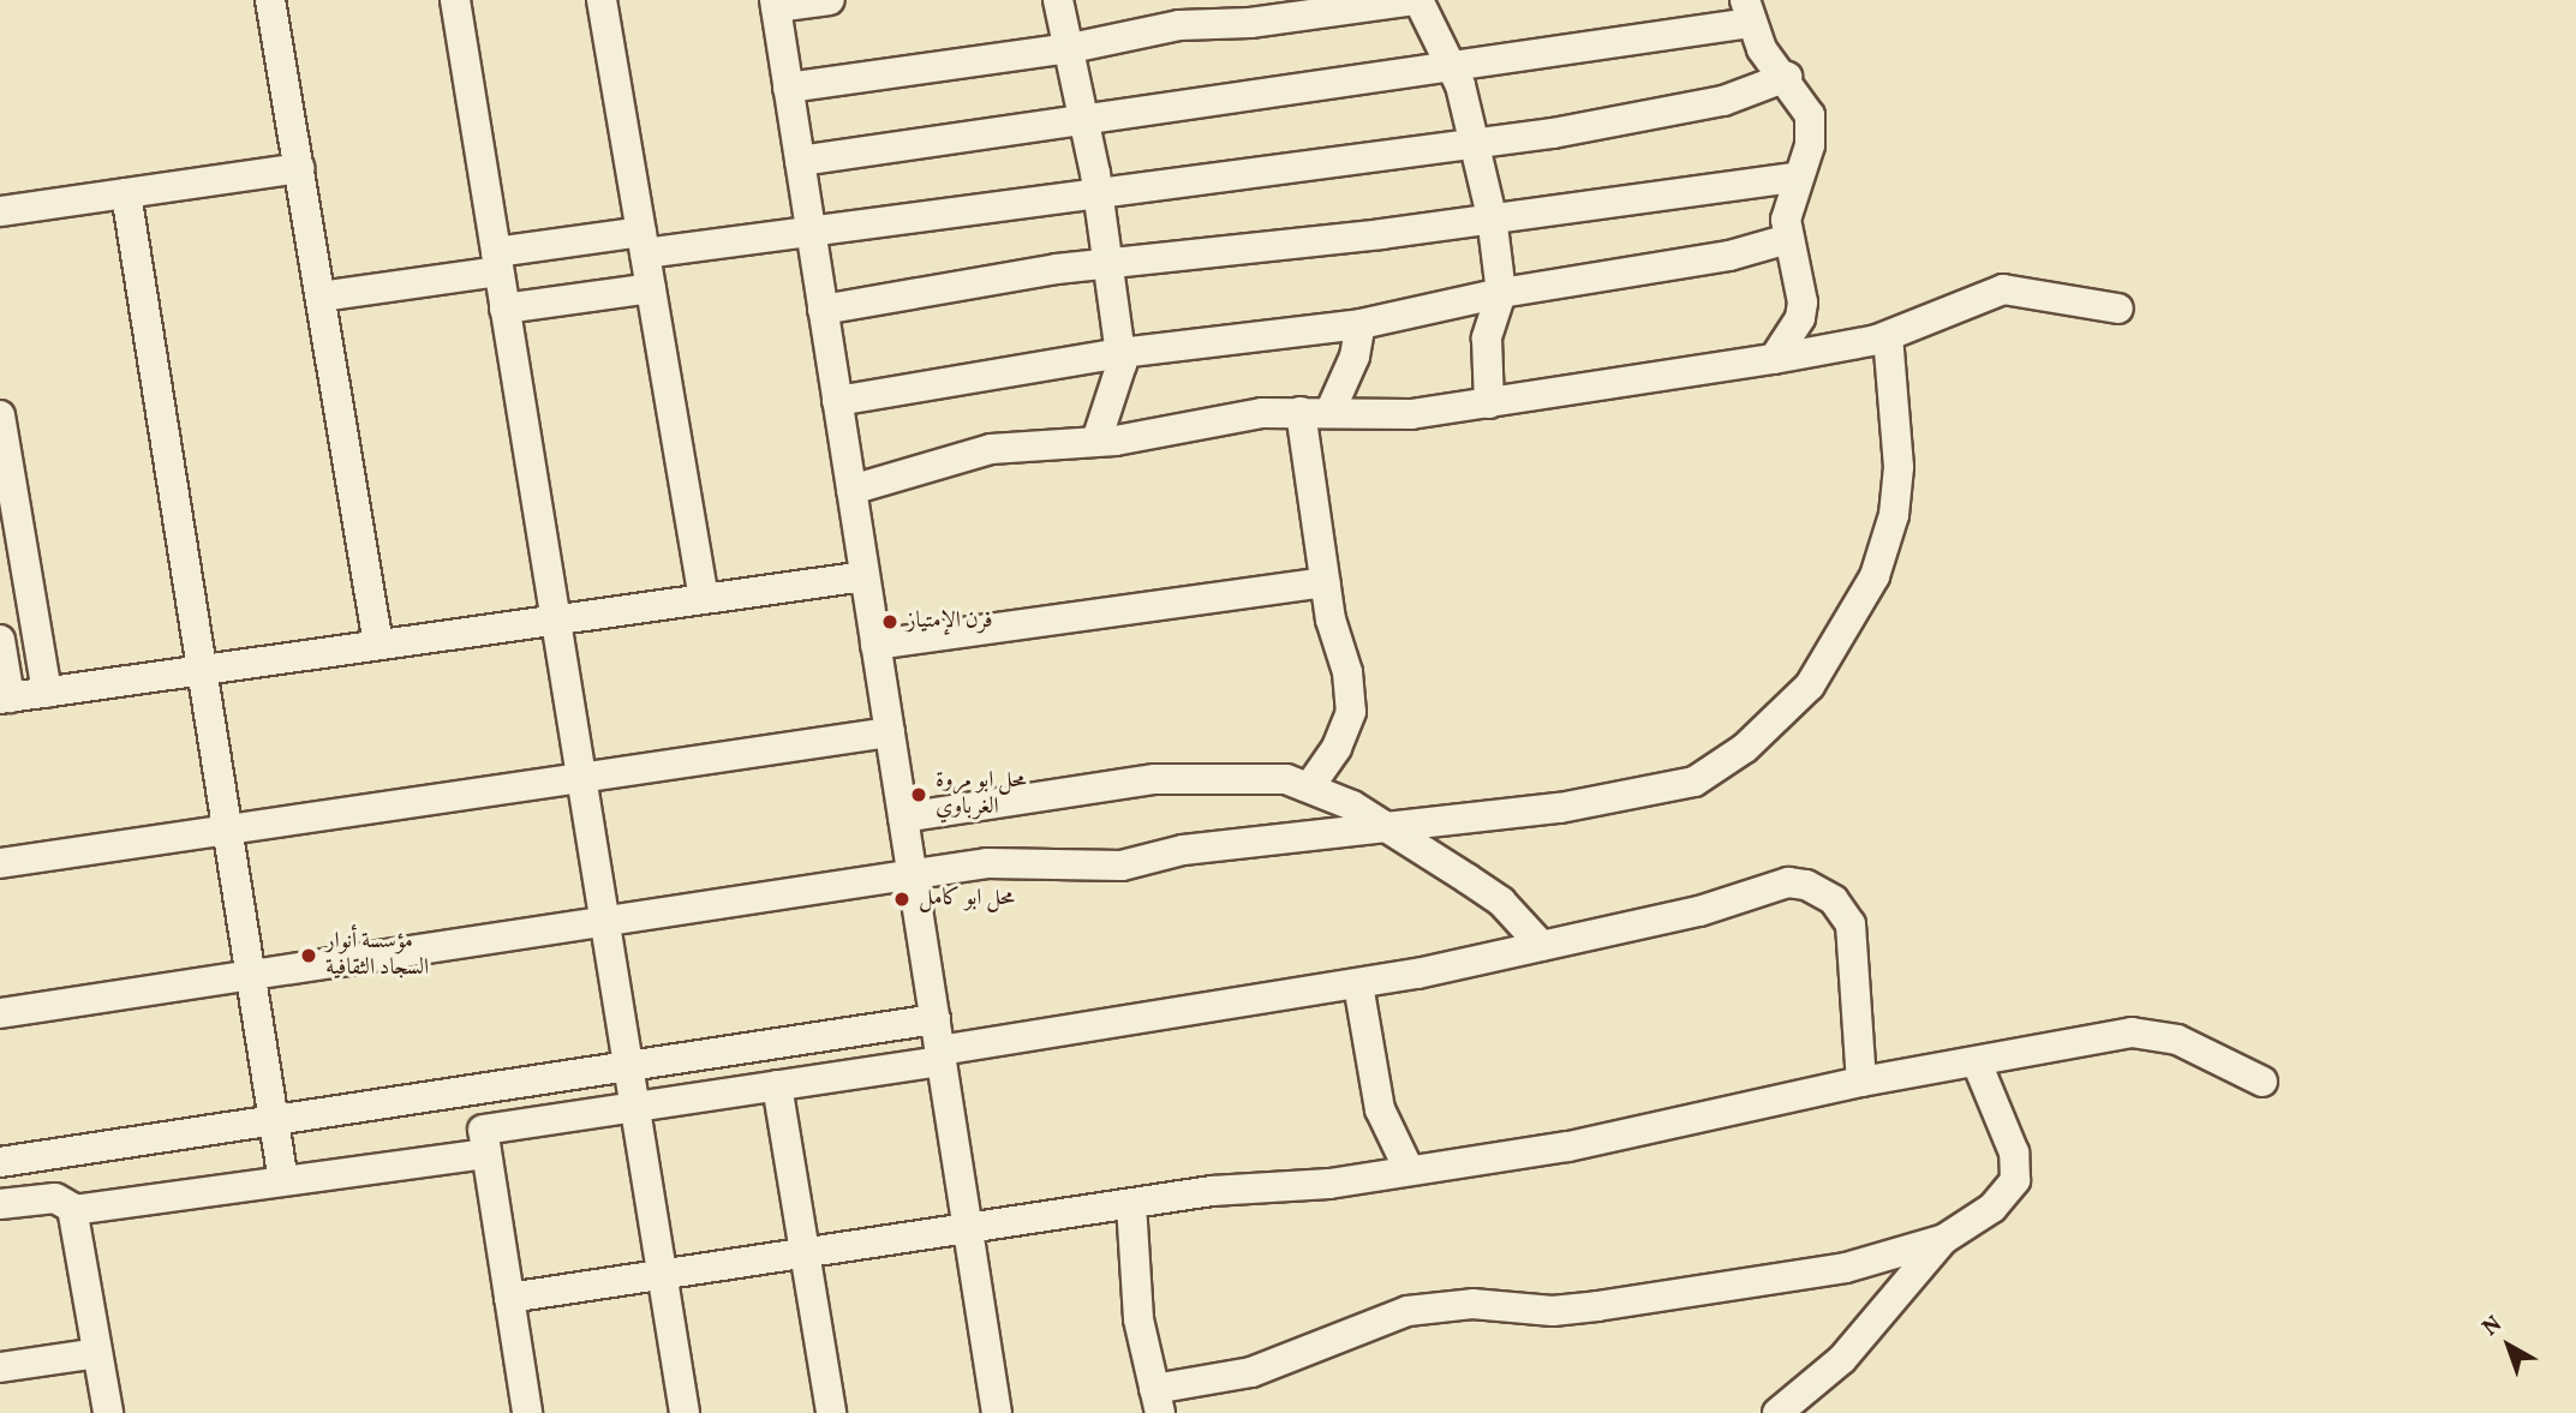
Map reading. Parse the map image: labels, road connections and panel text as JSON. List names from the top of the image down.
{
  "places": [
    "فرن الإمتياز",
    "محل ابو مروة الغرباوي",
    "محل ابو كامل",
    "مؤسسة أنوار السجاد الثقافية"
  ],
  "north": "top left"
}
